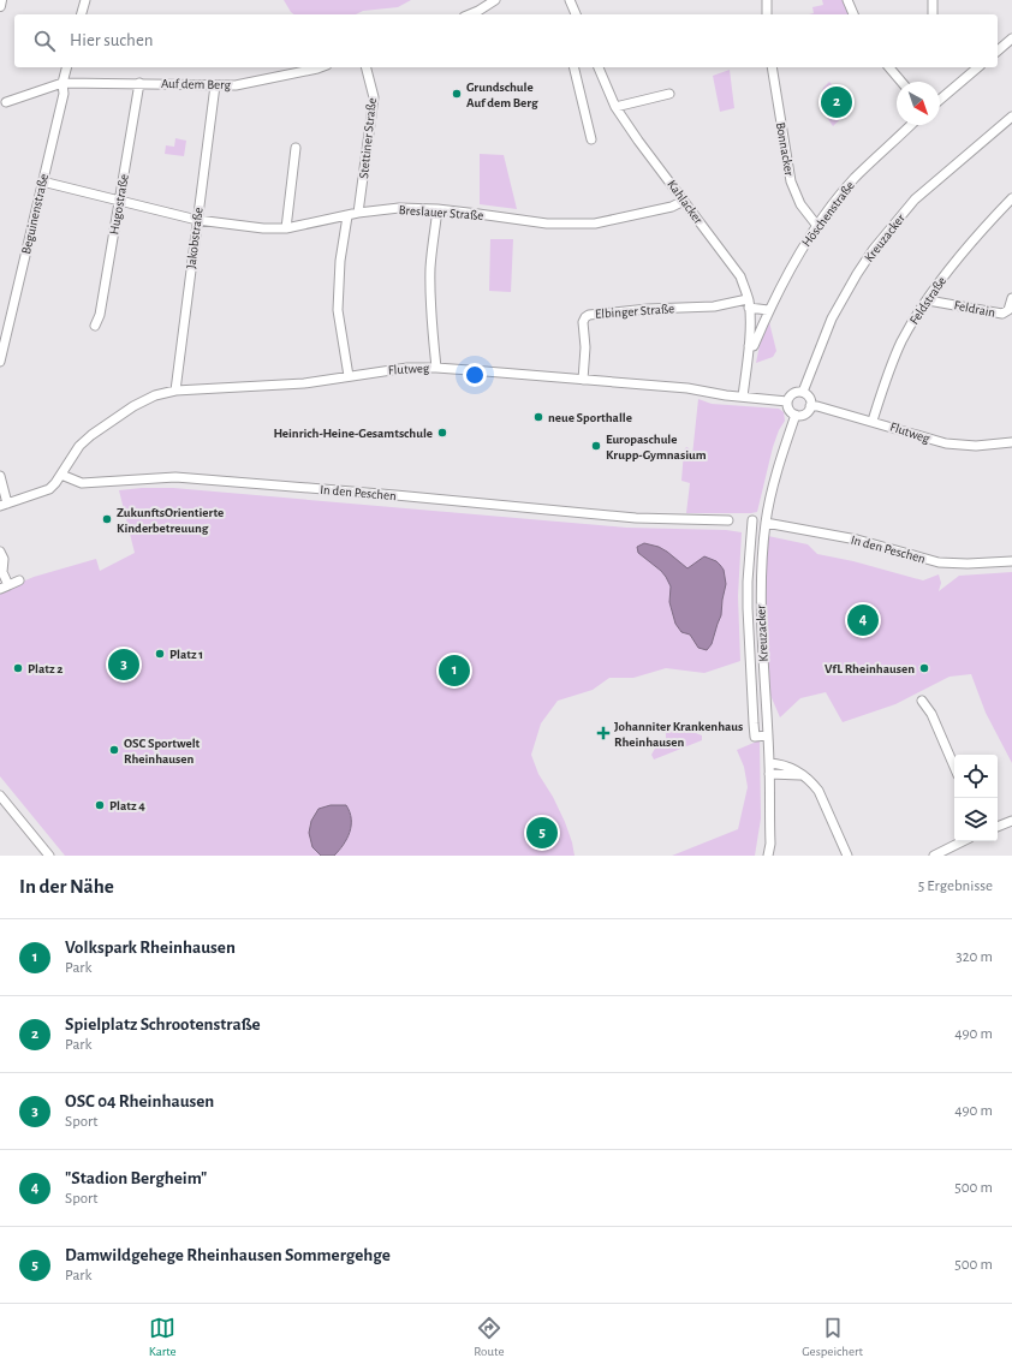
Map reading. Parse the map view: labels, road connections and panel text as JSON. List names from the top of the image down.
{
  "streets": {
    "street": [
      "Auf dem Berg",
      "Stettiner Straße",
      "Bonnacker",
      "Kahlacker",
      "Hugostraße",
      "Breslauer Straße",
      "Beguinenstraße",
      "Höschenstraße",
      "Jakobstraße",
      "Kreuzacker",
      "Feldstraße",
      "Feldrain",
      "Elbinger Straße",
      "Flutweg",
      "In den Peschen"
    ]
  },
  "crossings": [
    ["Auf dem Berg", "Hugostraße"],
    ["Auf dem Berg", "Beguinenstraße"],
    ["Auf dem Berg", "Jakobstraße"],
    ["Stettiner Straße", "Breslauer Straße"],
    ["Bonnacker", "Höschenstraße"],
    ["Kahlacker", "Breslauer Straße"],
    ["Kahlacker", "Höschenstraße"],
    ["Kahlacker", "Elbinger Straße"],
    ["Kahlacker", "Flutweg"],
    ["Hugostraße", "Breslauer Straße"],
    ["Breslauer Straße", "Beguinenstraße"],
    ["Breslauer Straße", "Jakobstraße"],
    ["Jakobstraße", "Flutweg"],
    ["Kreuzacker", "Flutweg"],
    ["Kreuzacker", "In den Peschen"],
    ["Feldstraße", "Feldrain"],
    ["Feldstraße", "Flutweg"],
    ["Elbinger Straße", "Flutweg"],
    ["Flutweg", "In den Peschen"]
  ],
  "places": {
    "other": [
      "Grundschule Auf dem Berg",
      "neue Sporthalle",
      "Heinrich-Heine-Gesamtschule",
      "Europaschule Krupp-Gymnasium",
      "ZukunftsOrientierte Kinderbetreuung",
      "Platz 1",
      "Platz 2",
      "VfL Rheinhausen",
      "OSC Sportwelt Rheinhausen",
      "Platz 4"
    ],
    "health": ["Johanniter Krankenhaus Rheinhausen"]
  },
  "north": "bottom right",
  "page": {
    "search": "Hier suchen",
    "pins": [
      "2",
      "4",
      "3",
      "1",
      "5"
    ],
    "heading": ["In der Nähe", "5 Ergebnisse"],
    "list": [
      {
        "mark": "1",
        "name": "Volkspark Rheinhausen",
        "note": "Park",
        "value": "320 m"
      },
      {
        "mark": "2",
        "name": "Spielplatz Schrootenstraße",
        "note": "Park",
        "value": "490 m"
      },
      {
        "mark": "3",
        "name": "OSC 04 Rheinhausen",
        "note": "Sport",
        "value": "490 m"
      },
      {
        "mark": "4",
        "name": "\"Stadion Bergheim\"",
        "note": "Sport",
        "value": "500 m"
      },
      {
        "mark": "5",
        "name": "Damwildgehege Rheinhausen Sommergehge",
        "note": "Park",
        "value": "500 m"
      }
    ],
    "nav": ["Karte", "Route", "Gespeichert"]
  }
}
